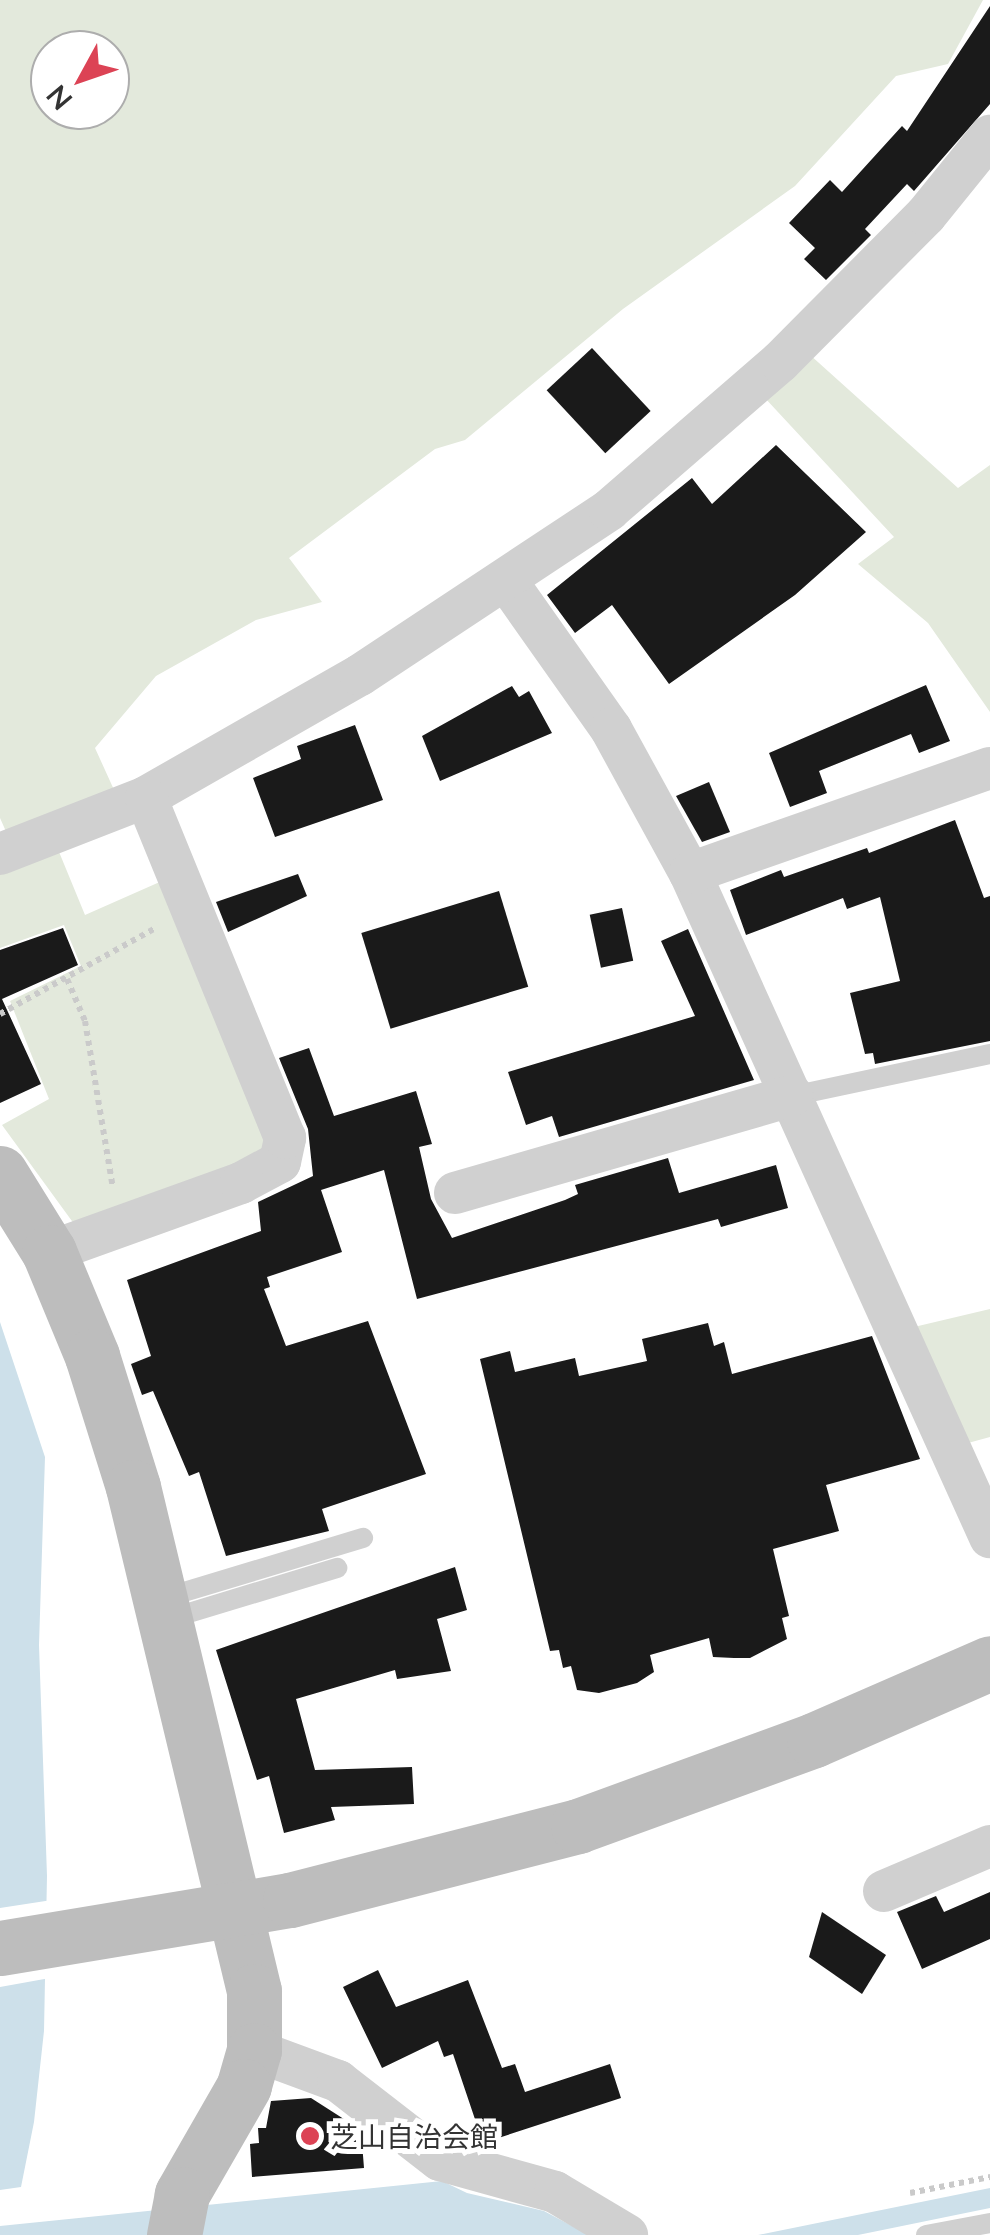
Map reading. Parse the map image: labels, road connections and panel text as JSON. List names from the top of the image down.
{
  "places": ["芝山自治会館"],
  "north": "bottom left"
}
